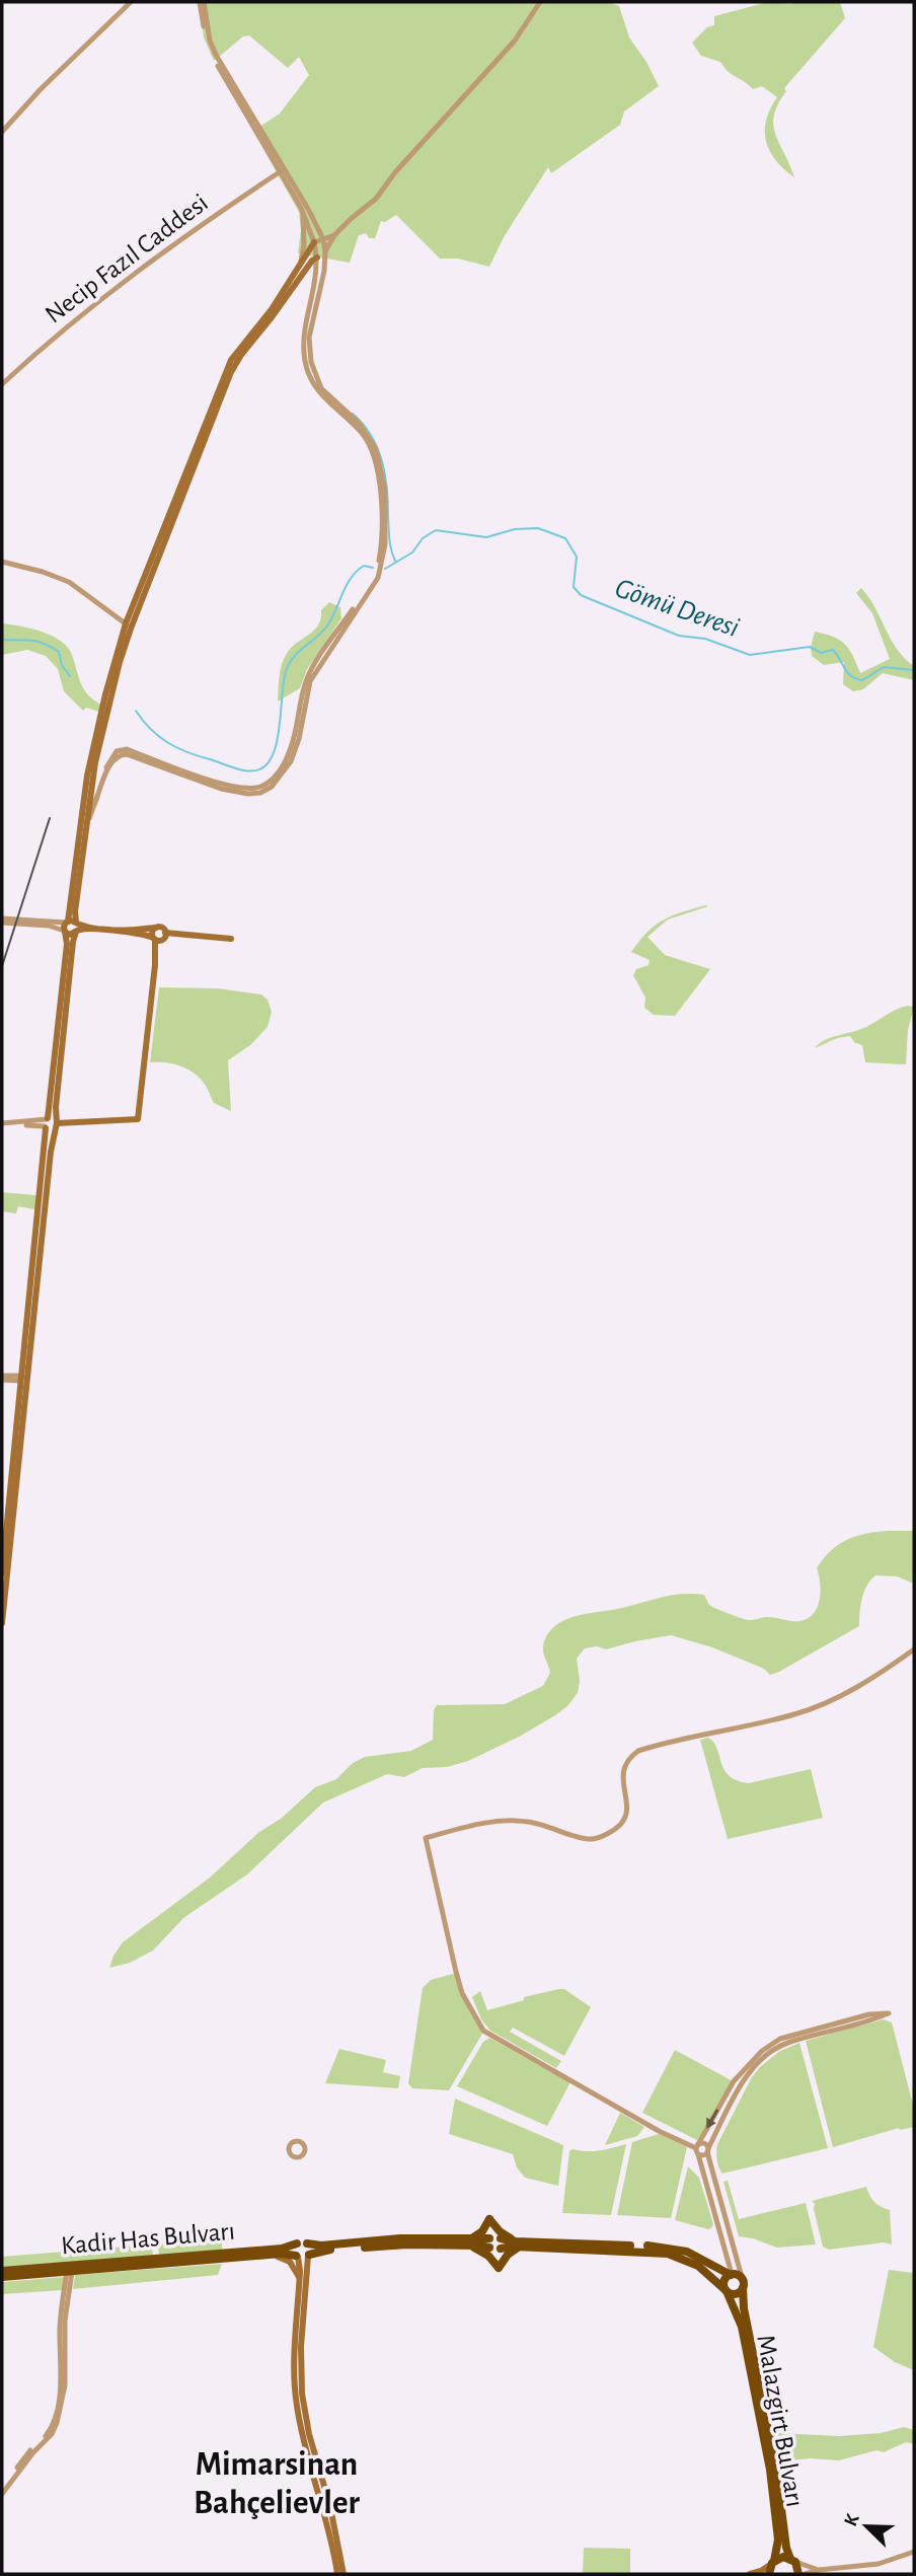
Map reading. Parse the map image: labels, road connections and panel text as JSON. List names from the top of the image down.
{
  "streets": {
    "highway": ["Kadir Has Bulvarı", "Malazgirt Bulvarı"],
    "street": ["Necip Fazıl Caddesi"]
  },
  "districts": ["Mimarsinan Bahçelievler"],
  "water": ["Gömü Deresi"],
  "north": "top left"
}
